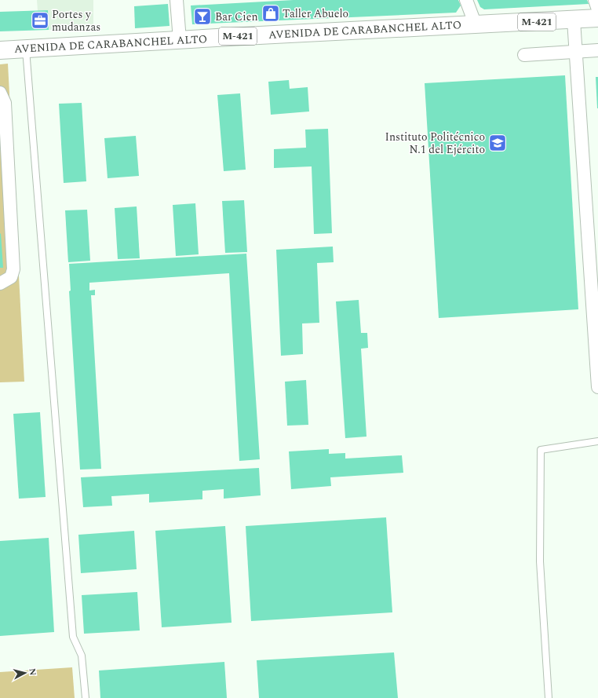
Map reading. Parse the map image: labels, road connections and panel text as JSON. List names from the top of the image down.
{
  "streets": {
    "main road": ["M-421", "AVENIDA DE CARABANCHEL ALTO"]
  },
  "places": {
    "shop": ["Taller Abuelo"],
    "bar": ["Bar Cien"],
    "office": ["Portes y mudanzas"],
    "school or university": ["Instituto Politécnico N.1 del Ejército"]
  },
  "north": "right"
}
